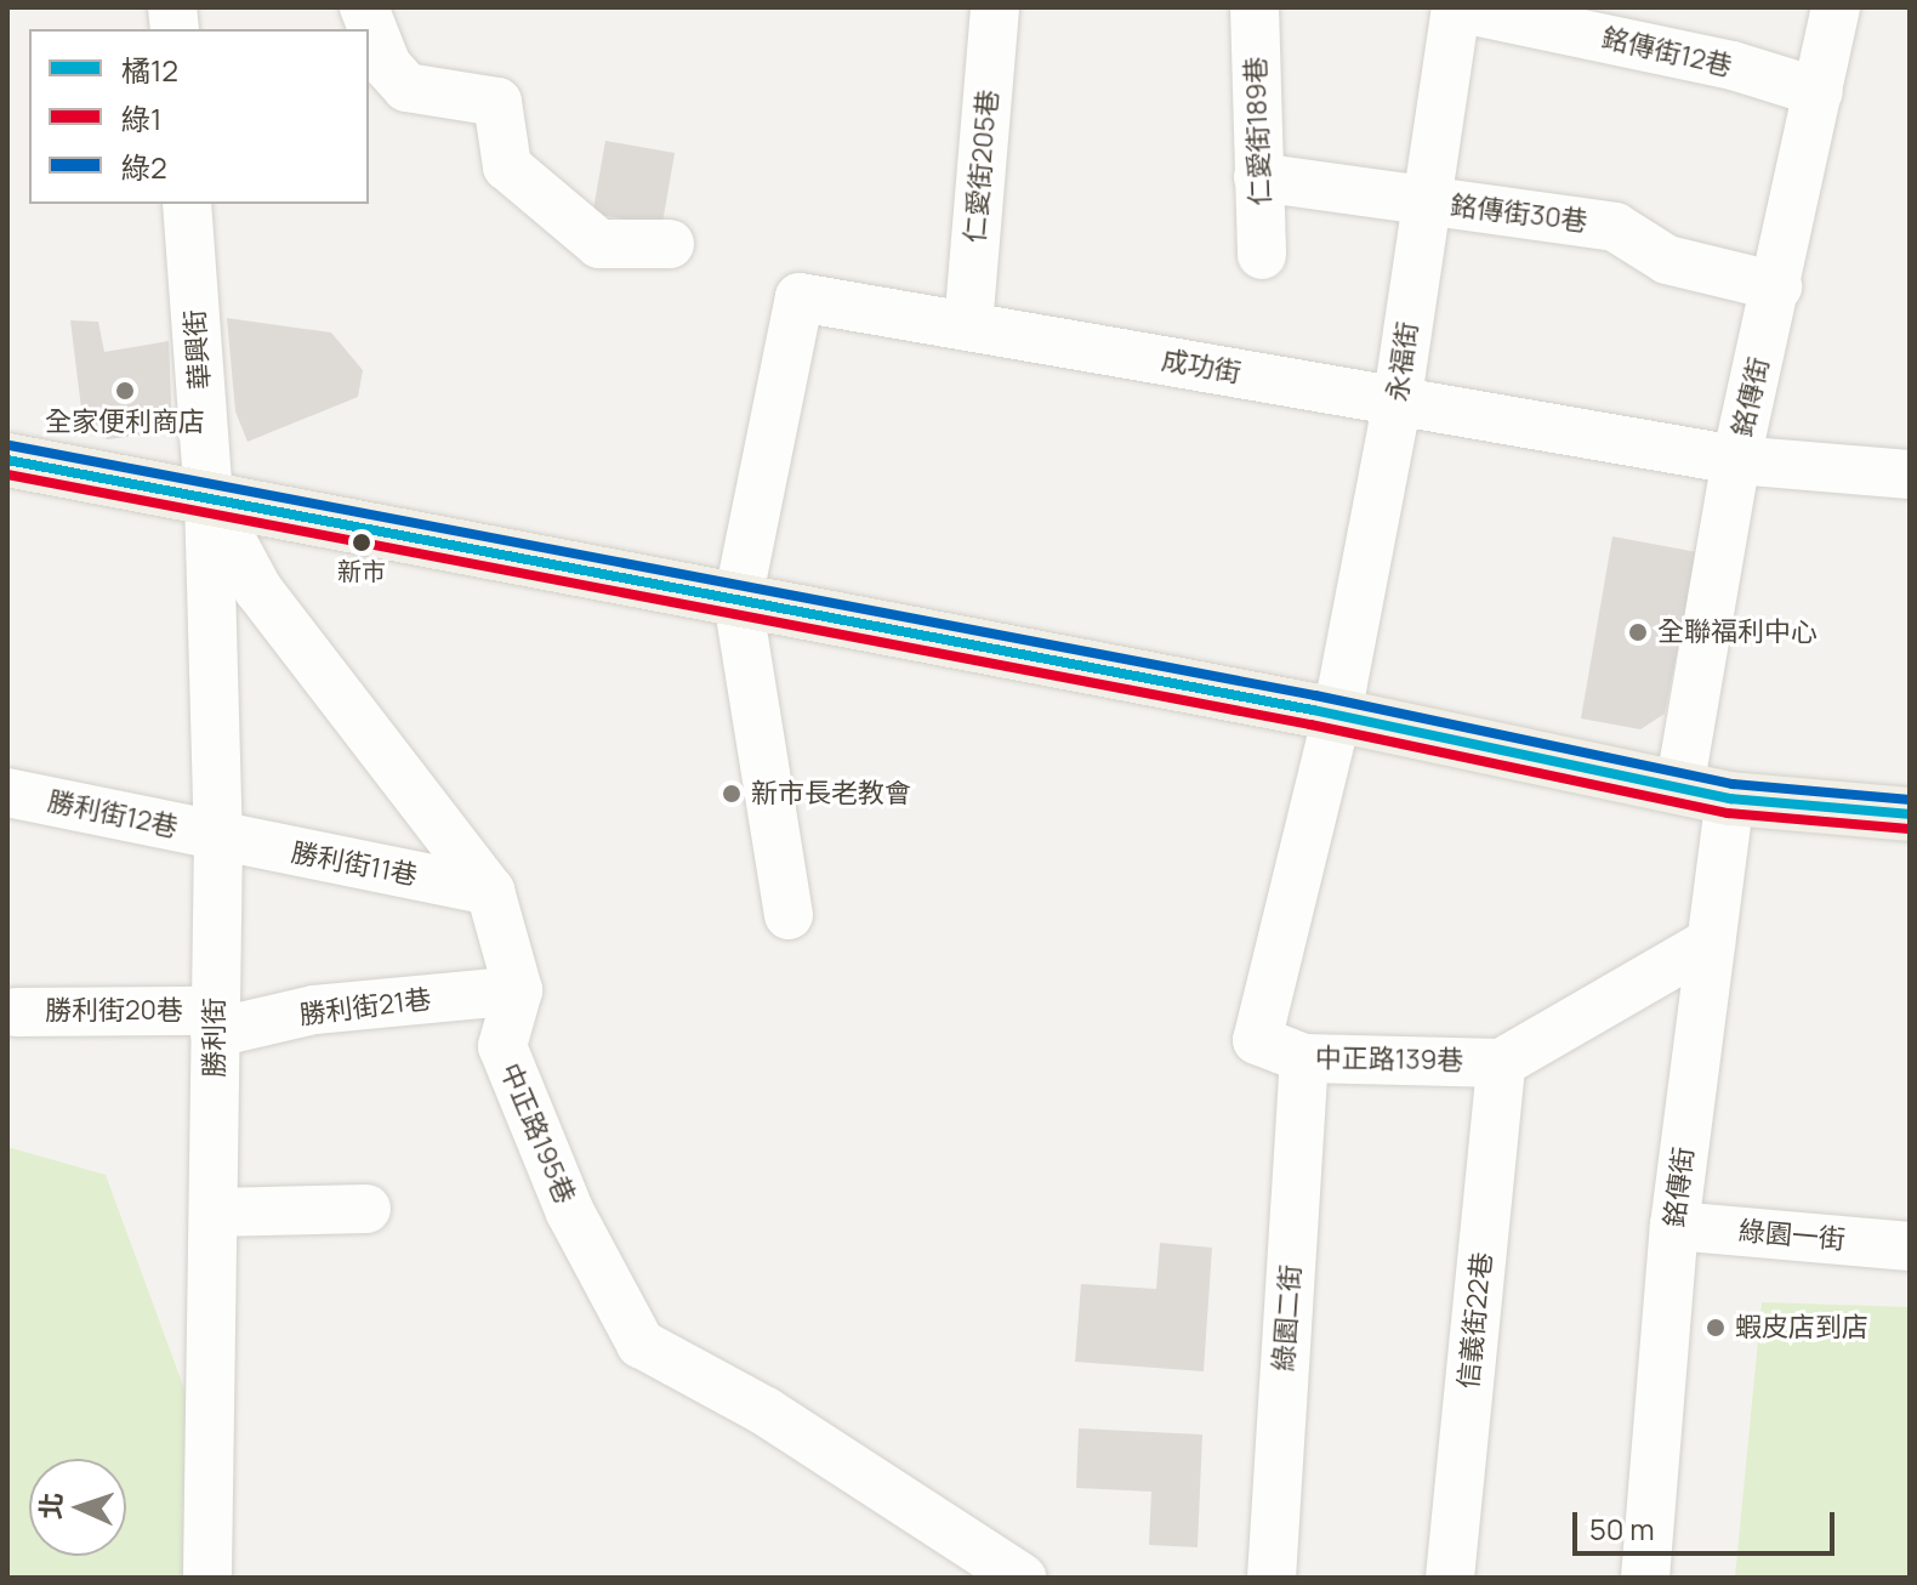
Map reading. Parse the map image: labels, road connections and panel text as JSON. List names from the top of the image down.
{
  "streets": {
    "street": [
      "銘傳街12巷",
      "仁愛街189巷",
      "仁愛街205巷",
      "銘傳街30巷",
      "華興街",
      "永福街",
      "成功街",
      "銘傳街",
      "勝利街12巷",
      "勝利街11巷",
      "勝利街21巷",
      "勝利街20巷",
      "勝利街",
      "中正路139巷",
      "中正路195巷",
      "綠園一街",
      "綠園二街",
      "信義街22巷"
    ]
  },
  "crossings": [
    ["銘傳街12巷", "永福街"],
    ["銘傳街12巷", "銘傳街"],
    ["仁愛街189巷", "銘傳街30巷"],
    ["仁愛街205巷", "成功街"],
    ["銘傳街30巷", "永福街"],
    ["銘傳街30巷", "銘傳街"],
    ["華興街", "勝利街"],
    ["永福街", "成功街"],
    ["永福街", "中正路139巷"],
    ["成功街", "銘傳街"],
    ["銘傳街", "中正路139巷"],
    ["銘傳街", "綠園一街"],
    ["勝利街12巷", "勝利街11巷"],
    ["勝利街12巷", "勝利街"],
    ["勝利街11巷", "勝利街"],
    ["勝利街21巷", "勝利街20巷"],
    ["勝利街21巷", "勝利街"],
    ["勝利街21巷", "中正路195巷"],
    ["勝利街20巷", "勝利街"],
    ["中正路139巷", "綠園二街"],
    ["中正路139巷", "信義街22巷"]
  ],
  "places": [
    "全家便利商店",
    "新市",
    "全聯福利中心",
    "新市長老教會",
    "蝦皮店到店"
  ],
  "lines": ["transit line 綠2", "transit line 橘12", "transit line 綠1"],
  "legend": ["橘12", "綠1", "綠2"],
  "scale_bar": "50 m",
  "north": "left"
}
